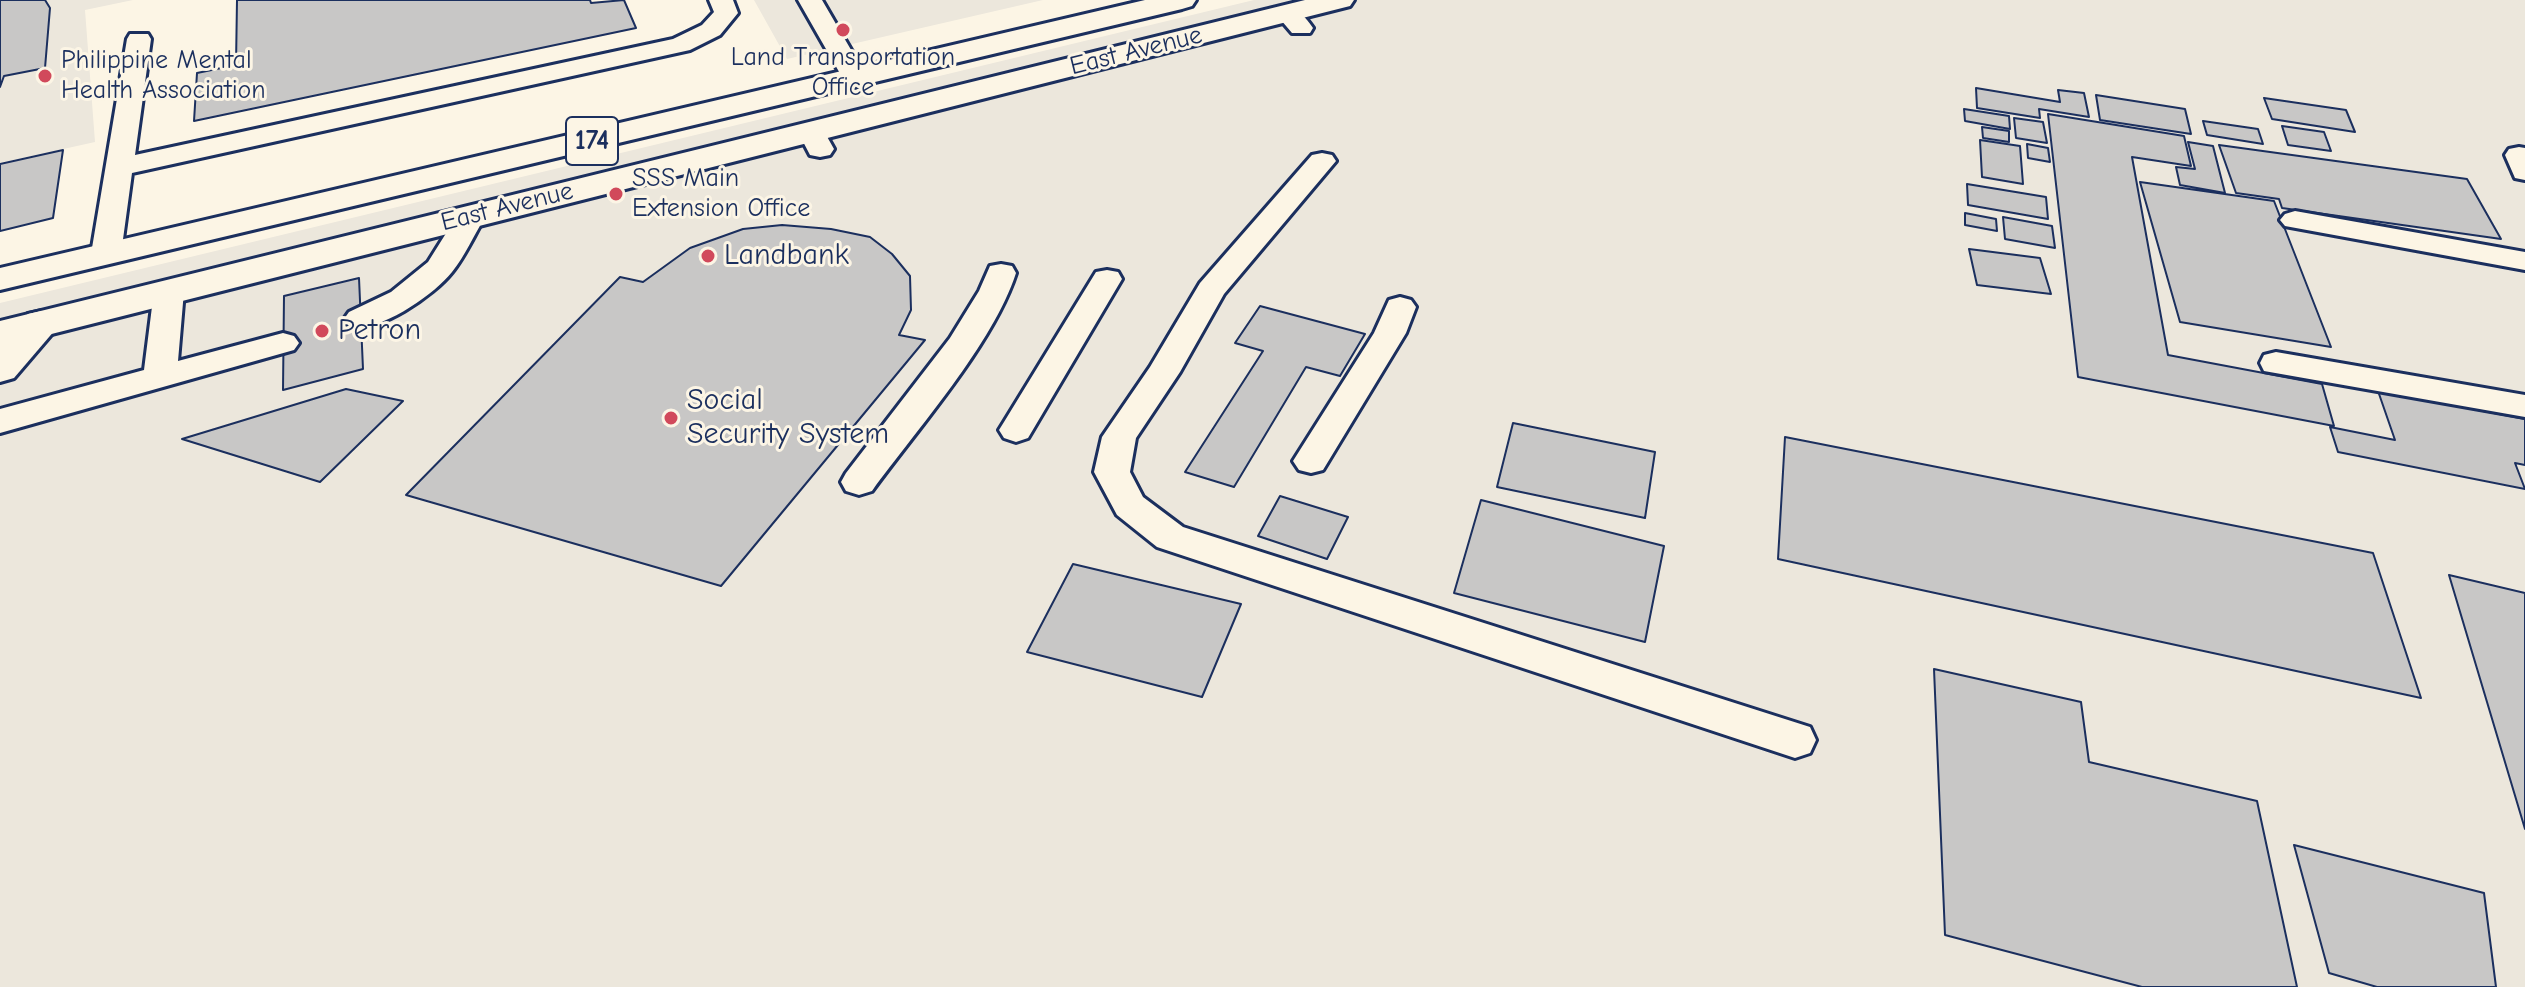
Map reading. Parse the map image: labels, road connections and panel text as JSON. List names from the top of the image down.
{
  "streets": {
    "main road": ["East Avenue", "174"]
  },
  "places": [
    "Land Transportation Office",
    "Philippine Mental Health Association",
    "SSS Main Extension Office",
    "Landbank",
    "Petron",
    "Social Security System"
  ]
}
